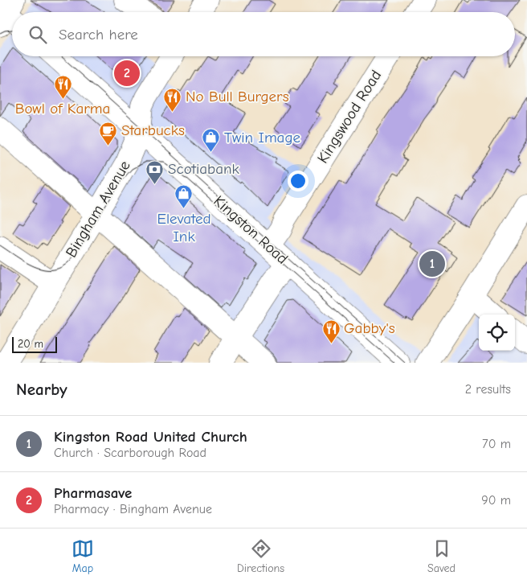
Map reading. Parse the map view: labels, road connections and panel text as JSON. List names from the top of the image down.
{
  "streets": {
    "street": ["Kingswood Road", "Bingham Avenue", "Kingston Road"]
  },
  "crossings": [
    ["Kingswood Road", "Kingston Road"],
    ["Bingham Avenue", "Kingston Road"]
  ],
  "places": {
    "restaurant": ["Bowl of Karma", "No Bull Burgers", "Gabby's"],
    "cafe": ["Starbucks"],
    "shop": ["Twin Image", "Elevated Ink"],
    "bank": ["Scotiabank"]
  },
  "scale_bar": "20 m",
  "page": {
    "search": "Search here",
    "pins": ["2", "1"],
    "scale": "20 m",
    "heading": ["Nearby", "2 results"],
    "list": [
      {
        "mark": "1",
        "name": "Kingston Road United Church",
        "note": "Church · Scarborough Road",
        "value": "70 m"
      },
      {
        "mark": "2",
        "name": "Pharmasave",
        "note": "Pharmacy · Bingham Avenue",
        "value": "90 m"
      }
    ],
    "nav": ["Map", "Directions", "Saved"]
  }
}
